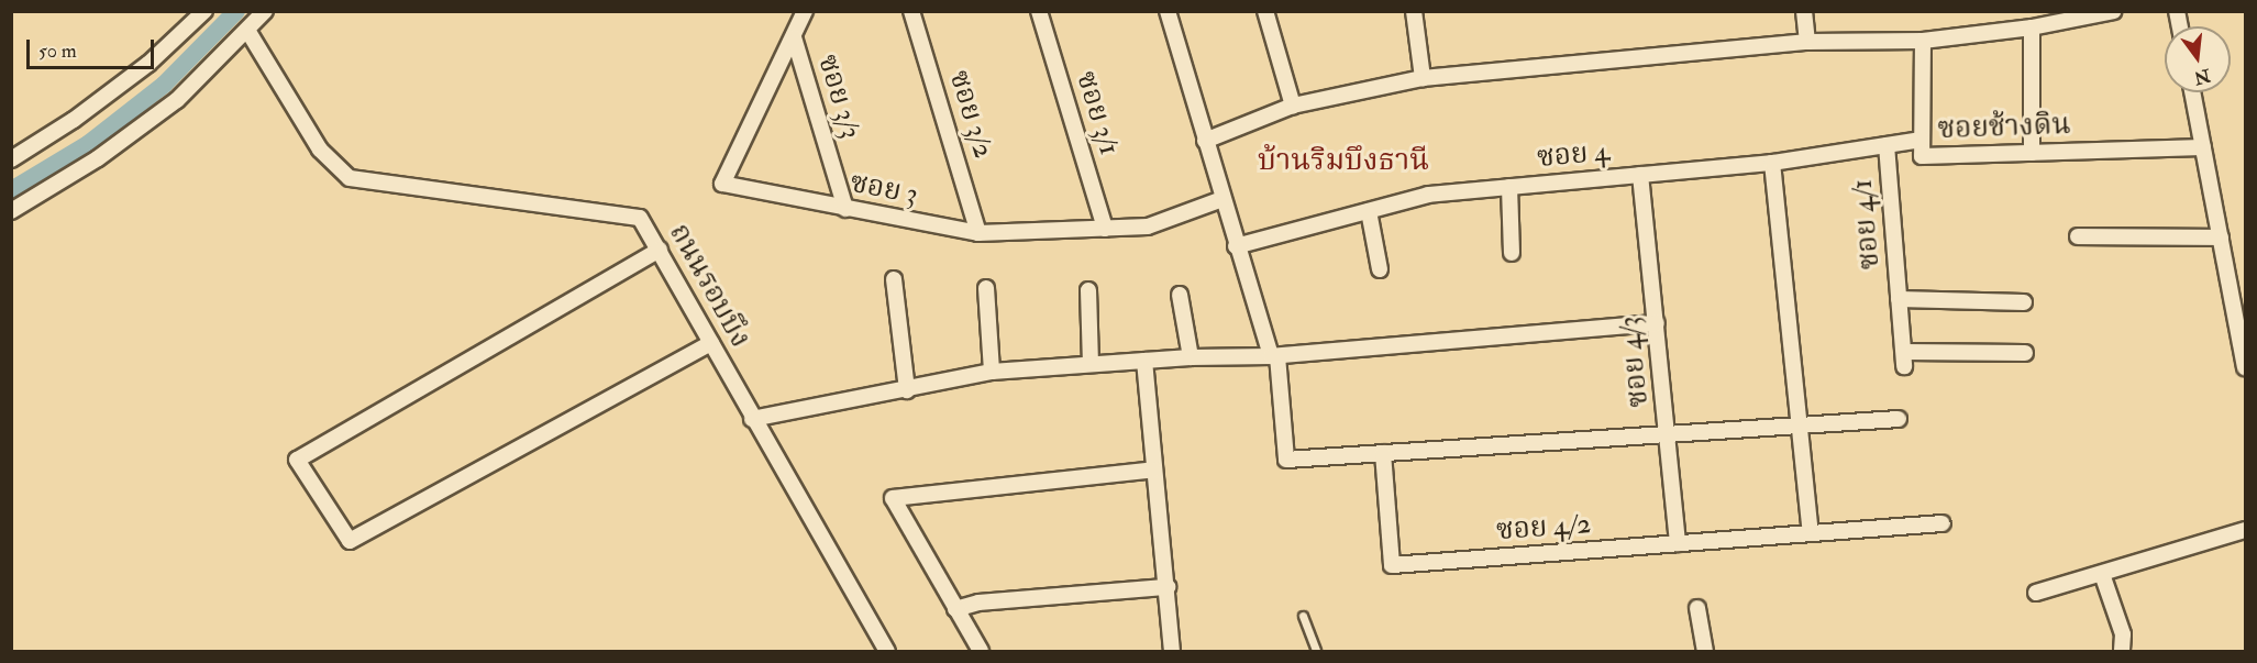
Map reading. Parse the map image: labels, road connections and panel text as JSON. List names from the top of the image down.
{
  "streets": {
    "street": [
      "ซอย 3/3",
      "ซอย 3/1",
      "ซอย 3/2",
      "ซอยช้างดิน",
      "ซอย 4",
      "ซอย 3",
      "ซอย 4/1",
      "ถนนรอบบึง",
      "ซอย 4/3",
      "ซอย 4/2"
    ]
  },
  "crossings": [
    ["ซอย 3/3", "ซอย 3"],
    ["ซอย 3/1", "ซอย 3"],
    ["ซอย 3/2", "ซอย 3"],
    ["ซอยช้างดิน", "ซอย 4"],
    ["ซอย 4", "ซอย 4/1"],
    ["ซอย 4", "ซอย 4/3"],
    ["ซอย 4/3", "ซอย 4/2"]
  ],
  "districts": ["บ้านริมบึงธานี"],
  "scale_bar": "50 m",
  "north": "bottom"
}
